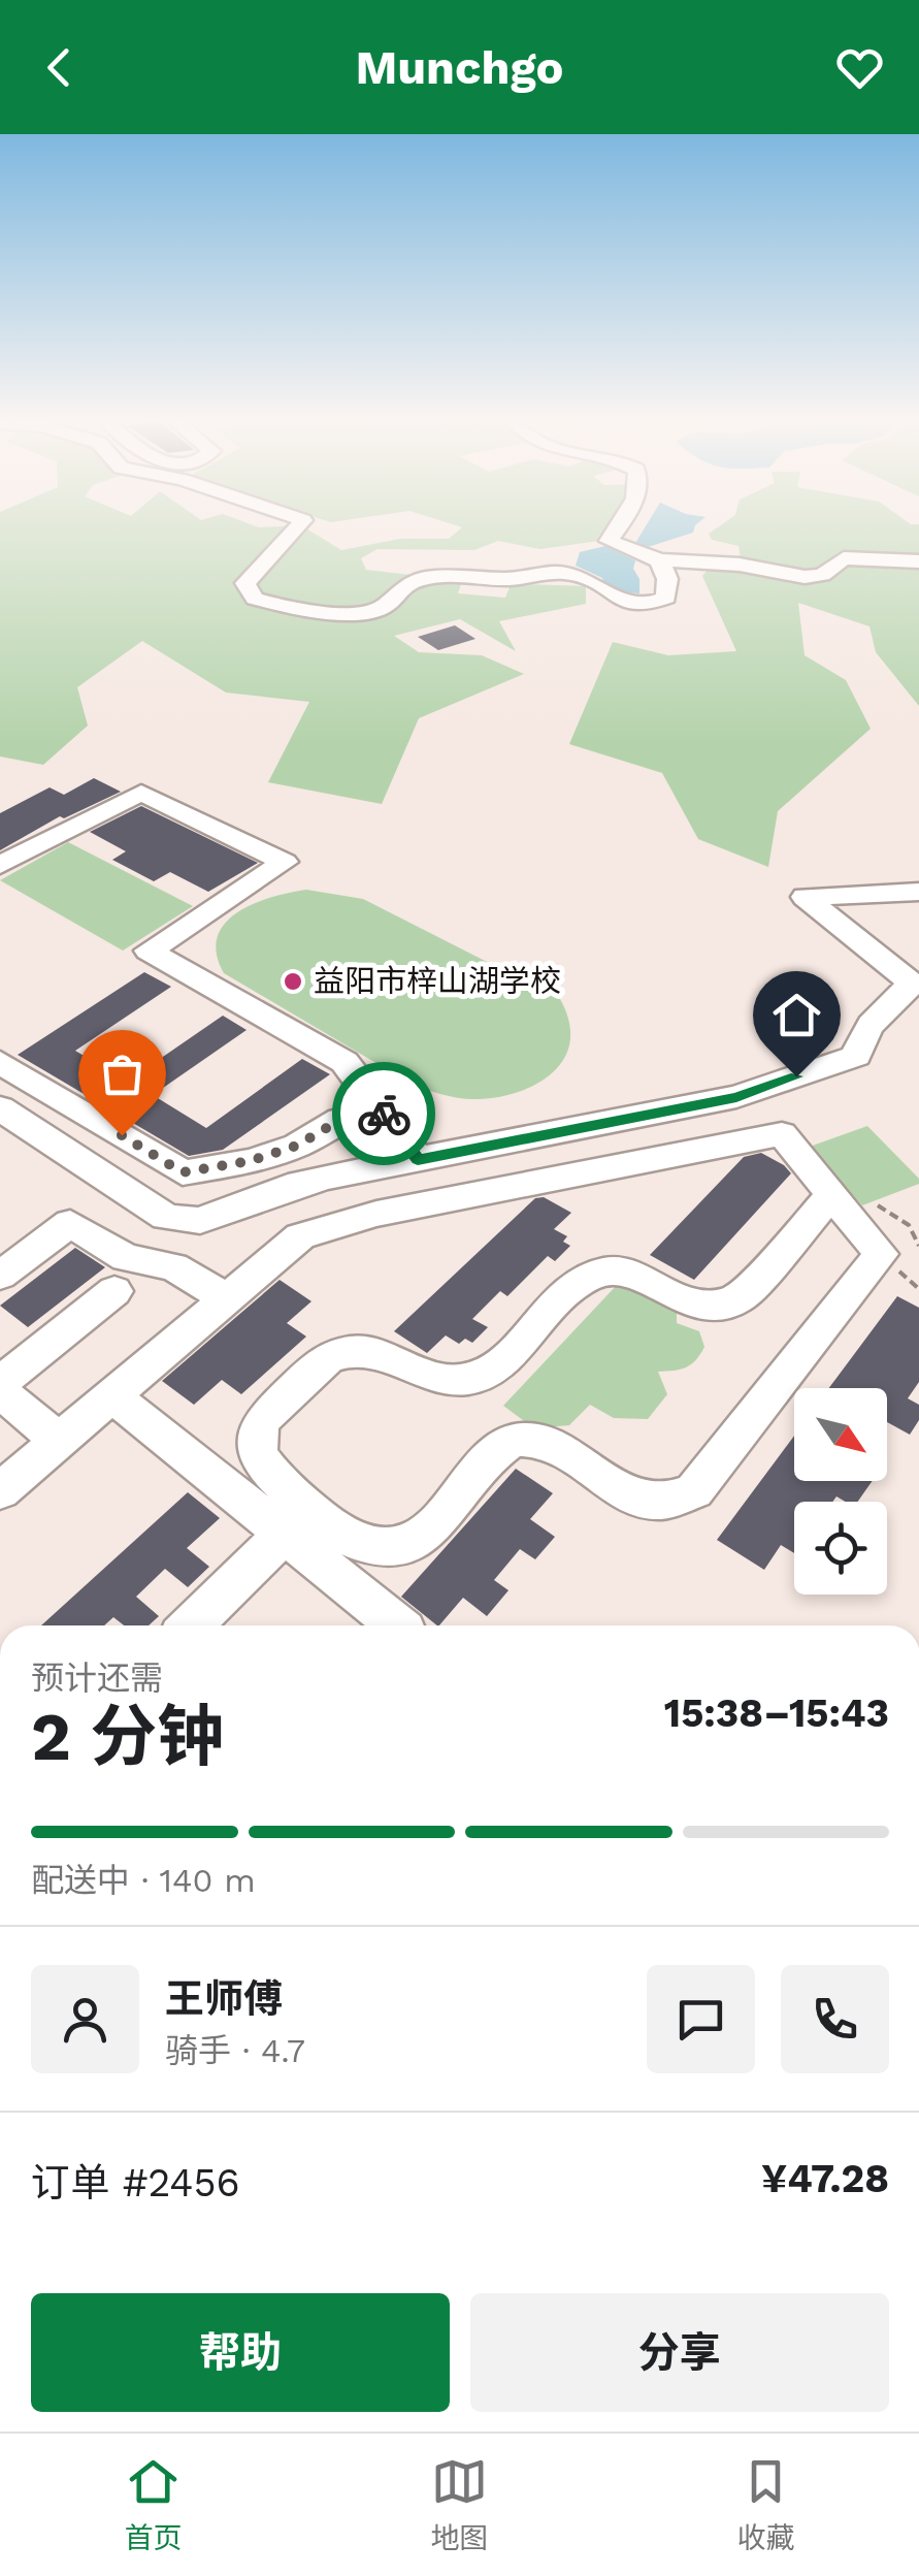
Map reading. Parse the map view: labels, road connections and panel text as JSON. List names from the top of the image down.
{
  "places": ["益阳市梓山湖学校"],
  "north": "bottom right",
  "page": {
    "header": "Munchgo",
    "heading": ["2 分钟", "预计还需", "15:38–15:43"],
    "panel": [
      "王师傅",
      "骑手 · 4.7",
      "订单 #2456",
      "¥47.28"
    ],
    "bar": "配送中 · 140 m",
    "buttons": ["帮助", "分享"],
    "tabs": ["首页", "地图", "收藏"]
  }
}
